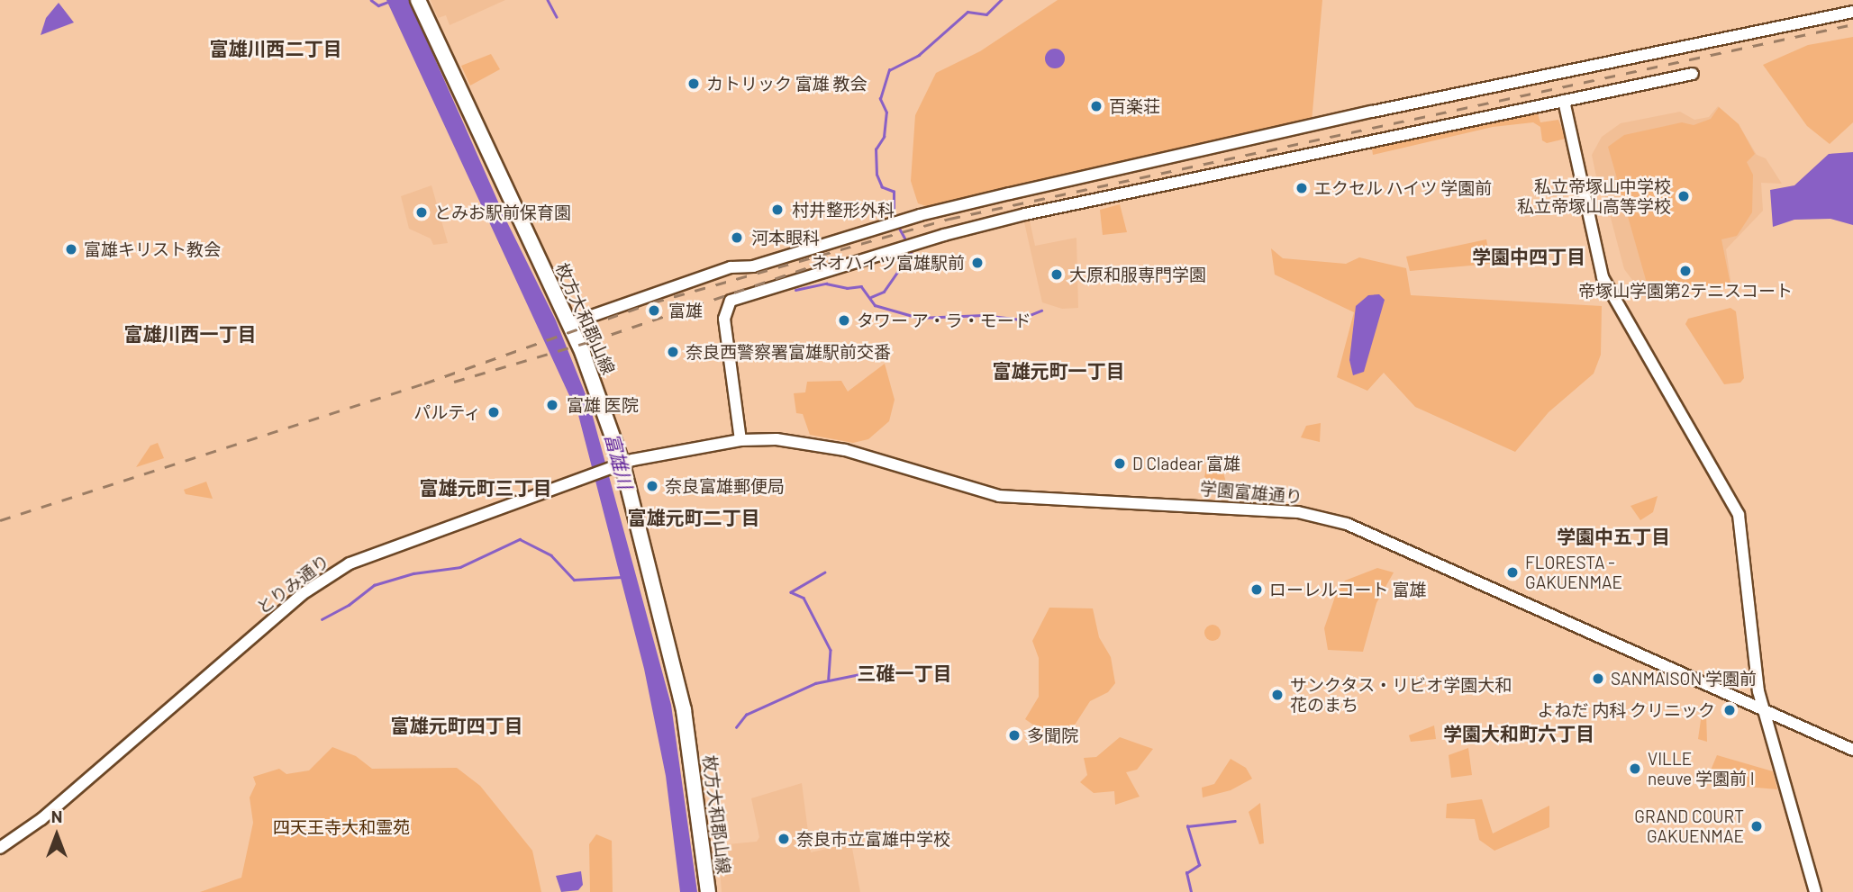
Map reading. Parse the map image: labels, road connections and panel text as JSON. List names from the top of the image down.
{
  "streets": {
    "main road": ["枚方大和郡山線"],
    "street": ["学園富雄通り", "とりみ通り"]
  },
  "crossings": [
    ["枚方大和郡山線", "とりみ通り"],
    ["学園富雄通り", "とりみ通り"]
  ],
  "districts": [
    "富雄川西二丁目",
    "学園中四丁目",
    "富雄川西一丁目",
    "富雄元町一丁目",
    "富雄元町三丁目",
    "富雄元町二丁目",
    "学園中五丁目",
    "三碓一丁目",
    "富雄元町四丁目",
    "学園大和町六丁目"
  ],
  "water": ["富雄川"],
  "parks": ["四天王寺大和霊苑"],
  "places": [
    "カトリック 富雄 教会",
    "百楽荘",
    "エクセル ハイツ 学園前",
    "私立帝塚山中学校 私立帝塚山高等学校",
    "村井整形外科",
    "とみお駅前保育園",
    "河本眼科",
    "富雄キリスト教会",
    "ネオハイツ富雄駅前",
    "帝塚山学園第2テニスコート",
    "大原和服専門学園",
    "富雄",
    "タワー ア・ラ・モード",
    "奈良西警察署富雄駅前交番",
    "富雄 医院",
    "パルティ",
    "D Cladear 富雄",
    "奈良富雄郵便局",
    "FLORESTA - GAKUENMAE",
    "ローレルコート 富雄",
    "SANMAISON 学園前",
    "サンクタス・リビオ学園大和 花のまち",
    "よねだ 内科 クリニック",
    "多聞院",
    "VILLE neuve 学園前 I",
    "GRAND COURT GAKUENMAE",
    "奈良市立富雄中学校"
  ],
  "north": "top"
}
